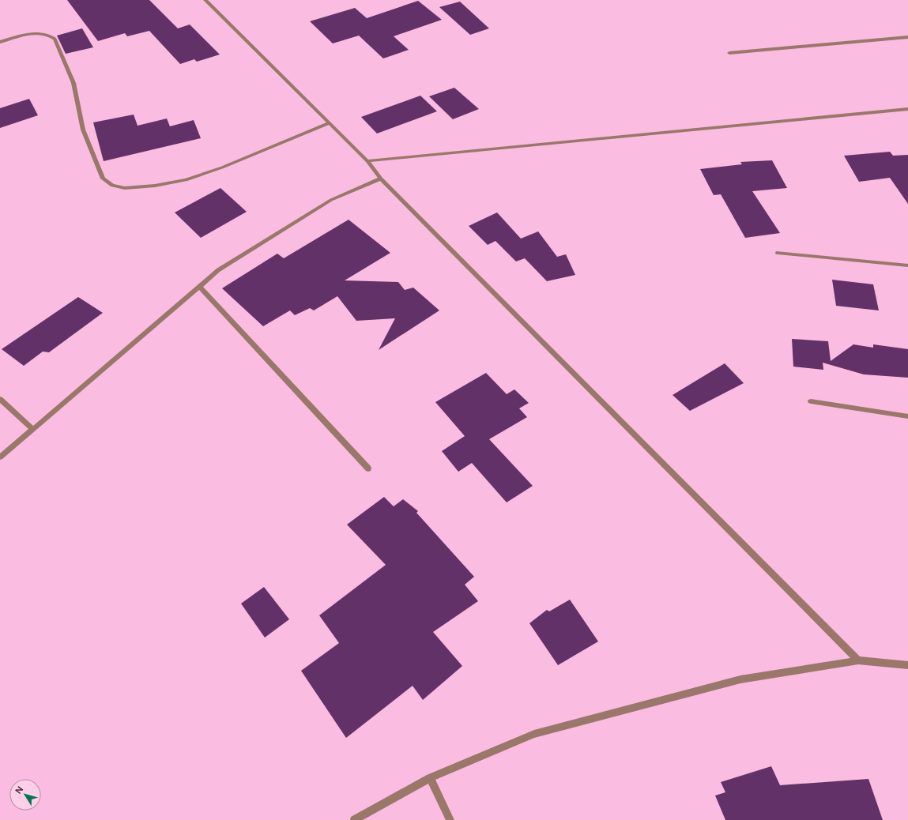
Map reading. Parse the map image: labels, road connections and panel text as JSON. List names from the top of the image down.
{
  "north": "top left"
}
